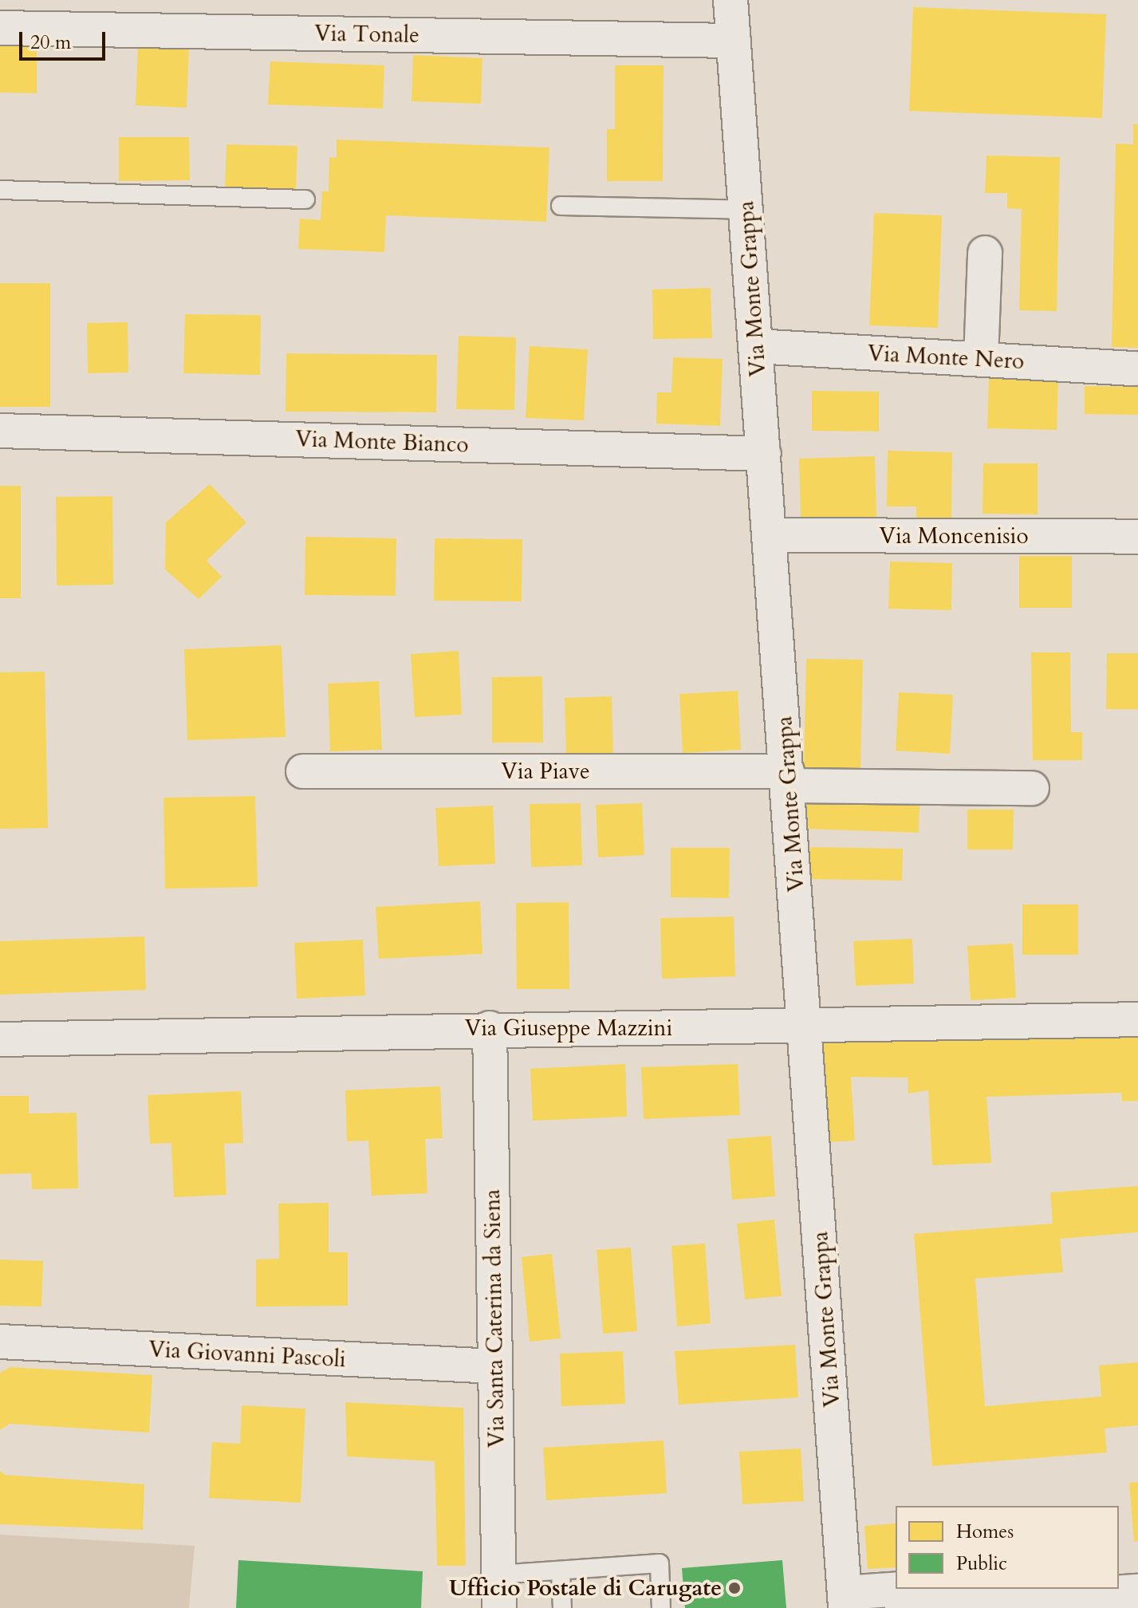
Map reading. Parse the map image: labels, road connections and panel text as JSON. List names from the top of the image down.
{
  "streets": {
    "street": [
      "Via Tonale",
      "Via Monte Grappa",
      "Via Monte Nero",
      "Via Monte Bianco",
      "Via Moncenisio",
      "Via Piave",
      "Via Giuseppe Mazzini",
      "Via Santa Caterina da Siena",
      "Via Giovanni Pascoli"
    ]
  },
  "crossings": [
    ["Via Tonale", "Via Monte Grappa"],
    ["Via Monte Grappa", "Via Monte Nero"],
    ["Via Monte Grappa", "Via Monte Bianco"],
    ["Via Monte Grappa", "Via Moncenisio"],
    ["Via Monte Grappa", "Via Piave"],
    ["Via Monte Grappa", "Via Giuseppe Mazzini"],
    ["Via Giuseppe Mazzini", "Via Santa Caterina da Siena"],
    ["Via Santa Caterina da Siena", "Via Giovanni Pascoli"]
  ],
  "places": ["Ufficio Postale di Carugate"],
  "legend": ["Homes", "Public"],
  "scale_bar": "20 m"
}
